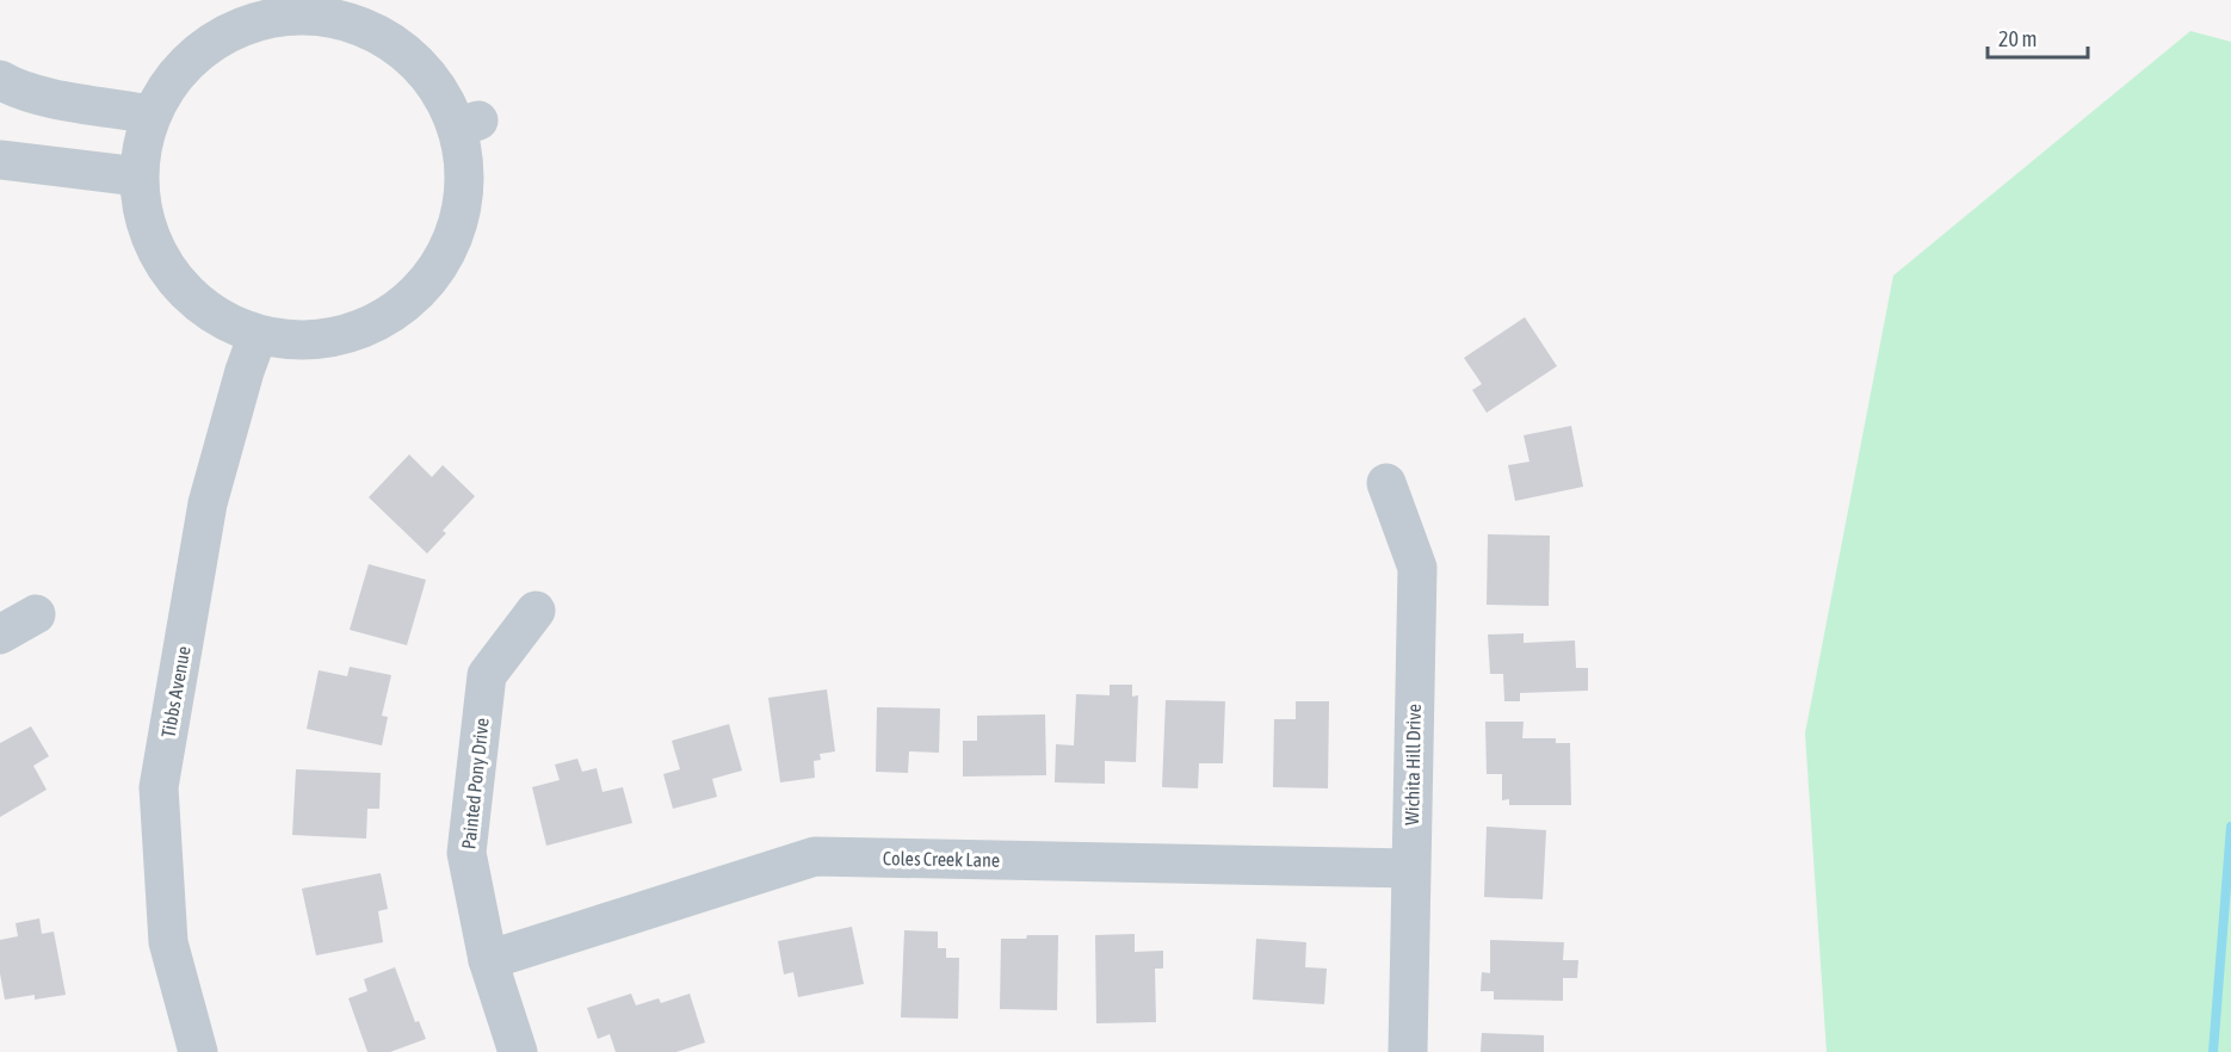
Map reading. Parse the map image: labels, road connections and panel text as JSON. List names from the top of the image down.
{
  "streets": {
    "street": [
      "Tibbs Avenue",
      "Wichita Hill Drive",
      "Painted Pony Drive",
      "Coles Creek Lane"
    ]
  },
  "crossings": [
    ["Wichita Hill Drive", "Coles Creek Lane"],
    ["Painted Pony Drive", "Coles Creek Lane"]
  ],
  "scale_bar": "20 m"
}
